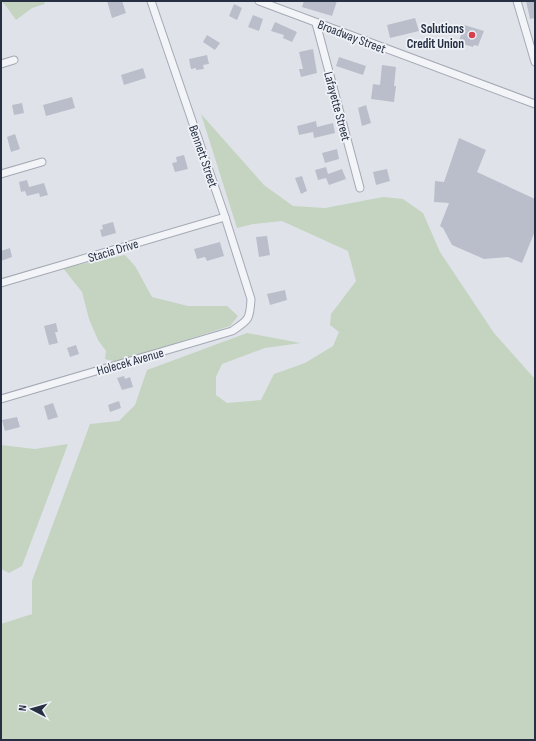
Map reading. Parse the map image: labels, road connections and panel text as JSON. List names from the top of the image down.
{
  "streets": {
    "street": [
      "Broadway Street",
      "Lafayette Street",
      "Bennett Street",
      "Stacia Drive",
      "Holecek Avenue"
    ]
  },
  "crossings": [
    ["Broadway Street", "Lafayette Street"],
    ["Bennett Street", "Stacia Drive"],
    ["Bennett Street", "Holecek Avenue"]
  ],
  "places": ["Solutions Credit Union"],
  "north": "left"
}
